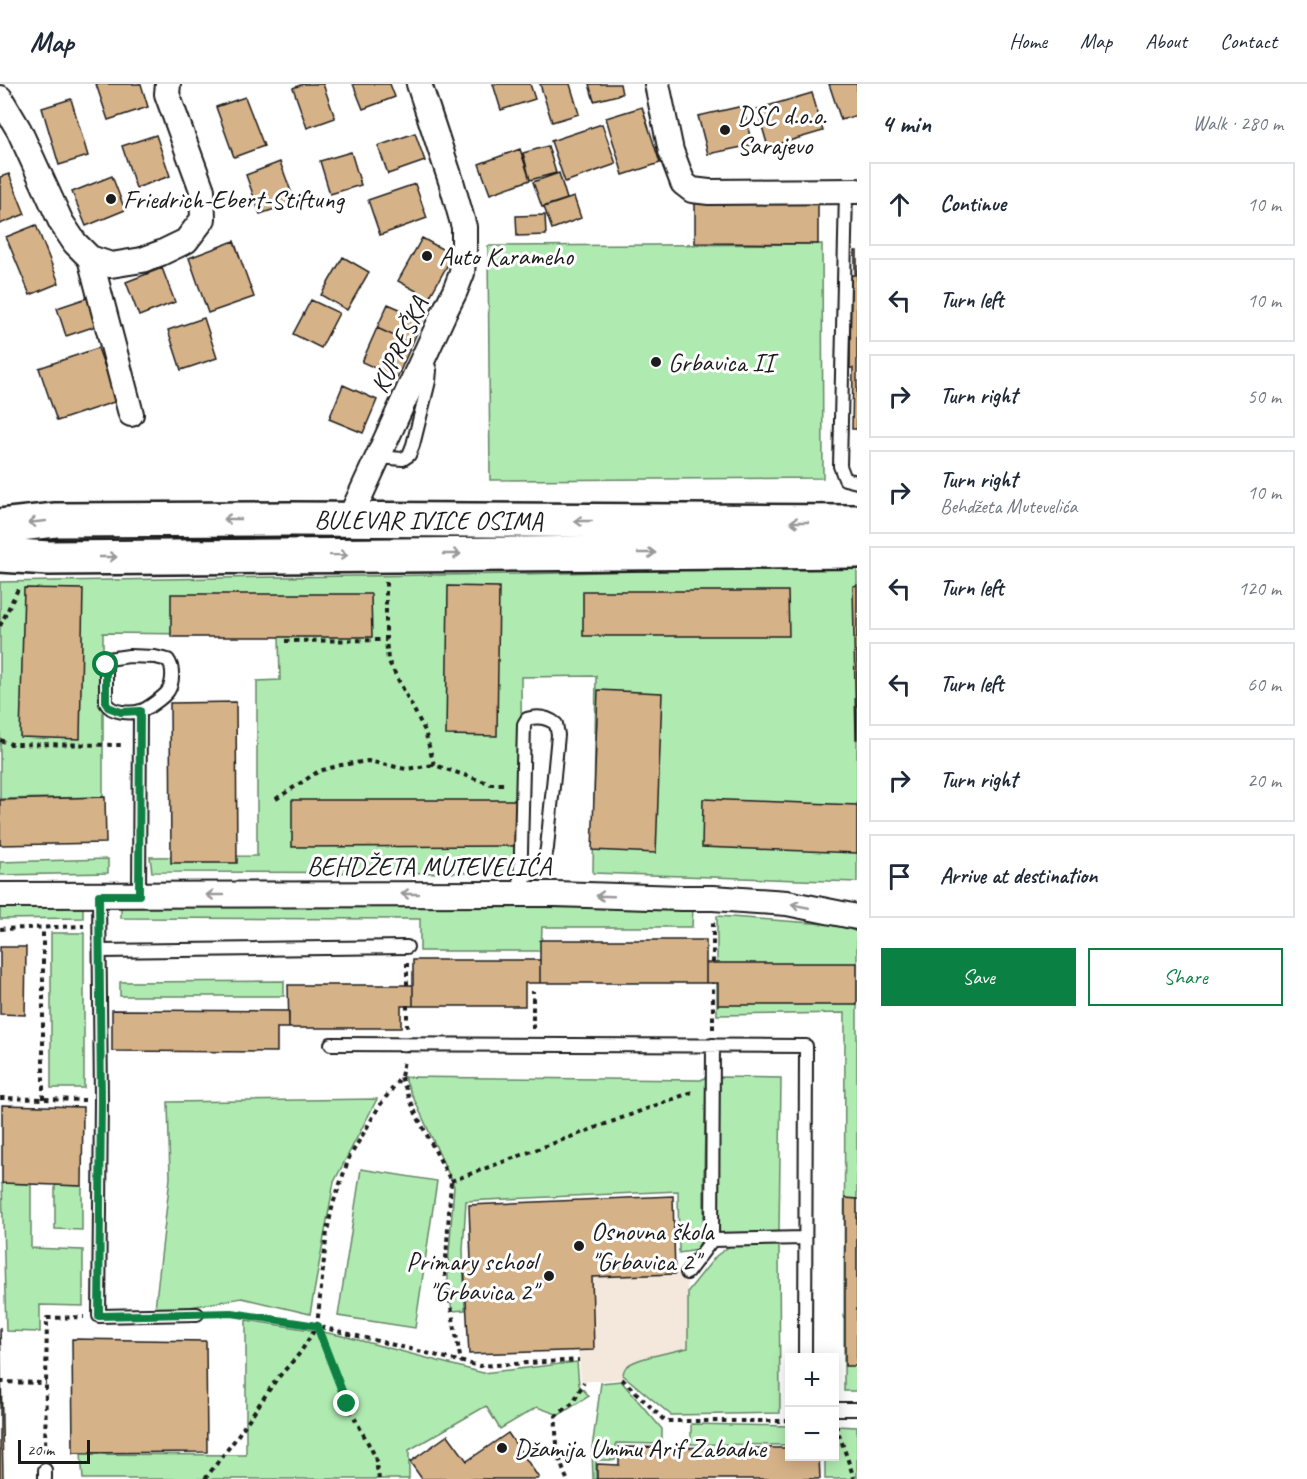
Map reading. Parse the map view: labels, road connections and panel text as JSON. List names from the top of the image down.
{
  "streets": {
    "main road": ["BULEVAR IVICE OSIMA"],
    "street": ["KUPREŠKA", "BEHDŽETA MUTEVELIĆA"]
  },
  "crossings": [
    ["KUPREŠKA", "BULEVAR IVICE OSIMA"]
  ],
  "one_way": ["BEHDŽETA MUTEVELIĆA"],
  "places": [
    "DSC d.o.o. Sarajevo",
    "Friedrich-Ebert-Stiftung",
    "Auto Karameho",
    "Grbavica II",
    "Osnovna škola \"Grbavica 2\"",
    "Primary school \"Grbavica 2\"",
    "Džamija Ummu Arif Zabadne"
  ],
  "scale_bar": "20 m",
  "page": {
    "header": "Map",
    "nav": [
      "Home",
      "Map",
      "About",
      "Contact"
    ],
    "heading": ["4 min", "Walk · 280 m"],
    "list": [
      ["Continue", "10 m"],
      ["Turn left", "10 m"],
      ["Turn right", "50 m"],
      ["Turn right", "Behdžeta Mutevelića", "10 m"],
      ["Turn left", "120 m"],
      ["Turn left", "60 m"],
      ["Turn right", "20 m"],
      "Arrive at destination"
    ],
    "buttons": ["Save", "Share"],
    "map_buttons": ["+", "−"],
    "scale": "20 m"
  }
}
